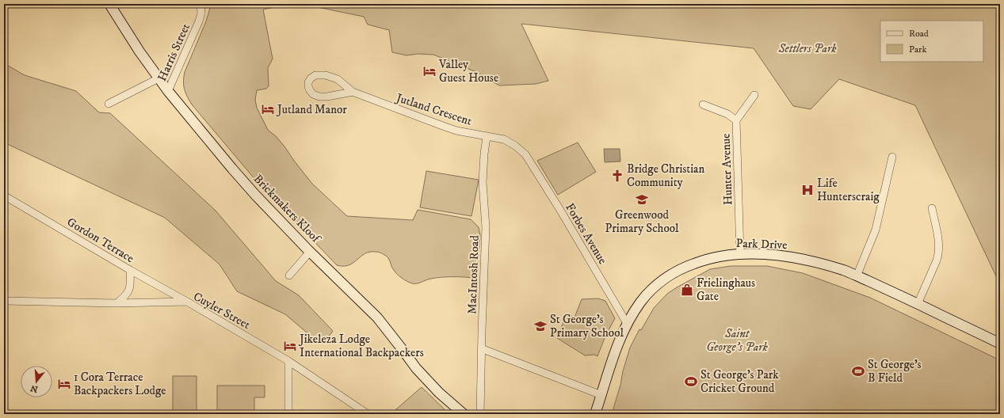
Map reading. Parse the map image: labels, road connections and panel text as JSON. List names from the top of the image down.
{
  "streets": {
    "street": [
      "Harris Street",
      "Jutland Crescent",
      "Hunter Avenue",
      "Brickmakers Kloof",
      "Forbes Avenue",
      "Gordon Terrace",
      "Park Drive",
      "MacIntosh Road",
      "Cuyler Street"
    ]
  },
  "crossings": [
    ["Harris Street", "Brickmakers Kloof"],
    ["Jutland Crescent", "Forbes Avenue"],
    ["Jutland Crescent", "MacIntosh Road"],
    ["Hunter Avenue", "Park Drive"],
    ["Forbes Avenue", "Park Drive"],
    ["Gordon Terrace", "Cuyler Street"]
  ],
  "parks": ["Settlers Park", "Saint George's Park"],
  "places": {
    "hotel": [
      "Valley Guest House",
      "Jutland Manor",
      "Jikeleza Lodge International Backpackers",
      "1 Cora Terrace Backpackers Lodge"
    ],
    "church": ["Bridge Christian Community"],
    "hospital": ["Life Hunterscraig"],
    "school or university": ["Greenwood Primary School", "St George's Primary School"],
    "shop": ["Frielinghaus Gate"],
    "sports": ["St George's B Field", "St George's Park Cricket Ground"]
  },
  "legend": ["Road", "Park"],
  "north": "bottom"
}
